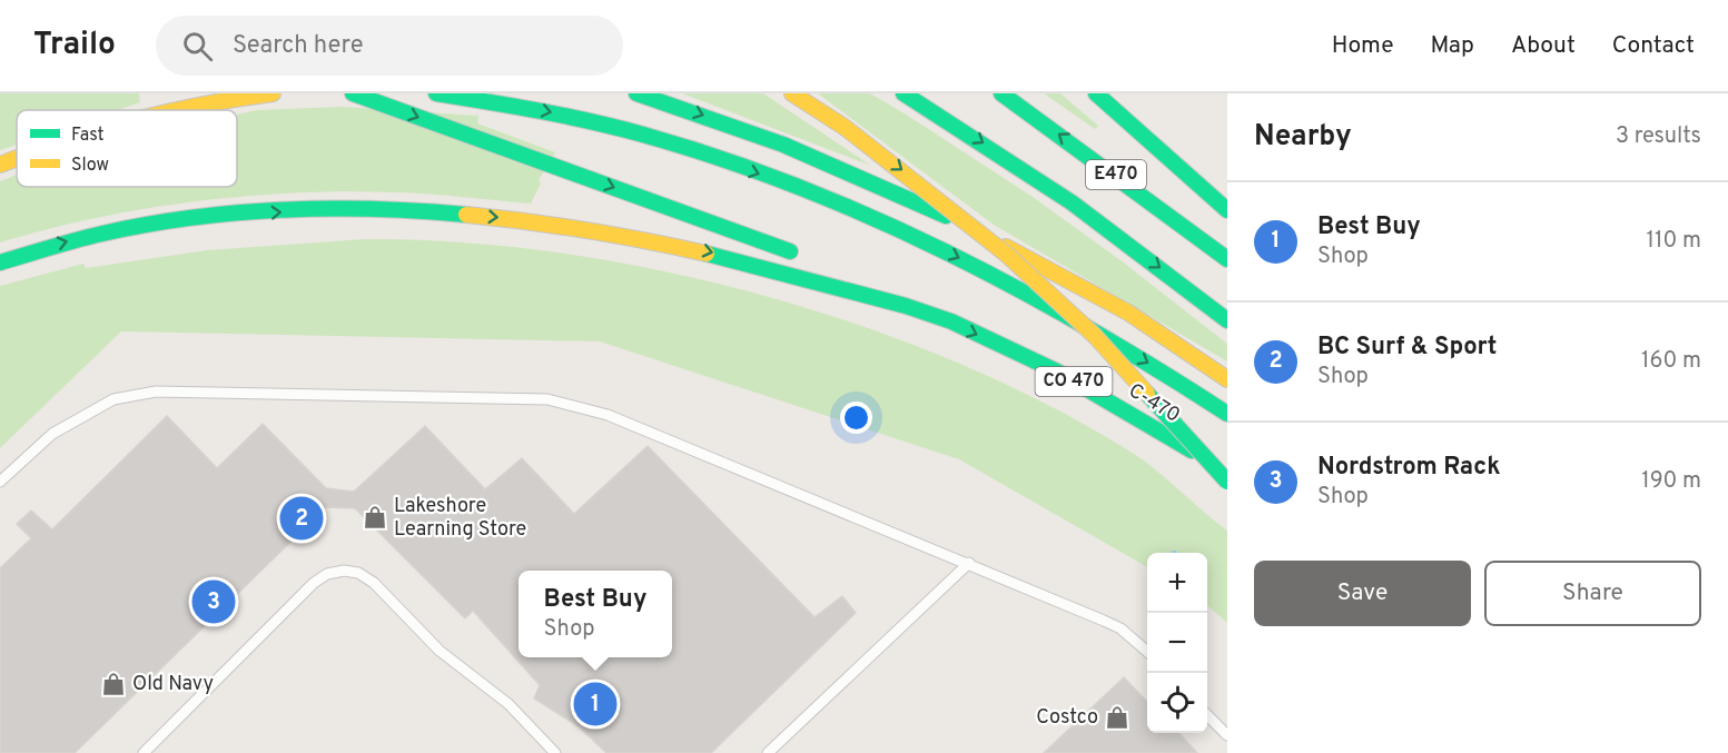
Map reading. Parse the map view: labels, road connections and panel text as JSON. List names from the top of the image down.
{
  "streets": {
    "highway": ["E470", "CO 470", "C-470"]
  },
  "places": {
    "shop": ["Lakeshore Learning Store", "Old Navy", "Costco"]
  },
  "legend": ["Fast", "Slow"],
  "page": {
    "header": "Trailo",
    "search": "Search here",
    "nav": [
      "Home",
      "Map",
      "About",
      "Contact"
    ],
    "heading": ["Nearby", "3 results"],
    "list": [
      {
        "mark": "1",
        "name": "Best Buy",
        "note": "Shop",
        "value": "110 m"
      },
      {
        "mark": "2",
        "name": "BC Surf & Sport",
        "note": "Shop",
        "value": "160 m"
      },
      {
        "mark": "3",
        "name": "Nordstrom Rack",
        "note": "Shop",
        "value": "190 m"
      }
    ],
    "pins": ["2", "3", "1"],
    "buttons": ["Save", "Share"],
    "map_buttons": ["+", "−"],
    "popup": ["Best Buy", "Shop"]
  }
}
